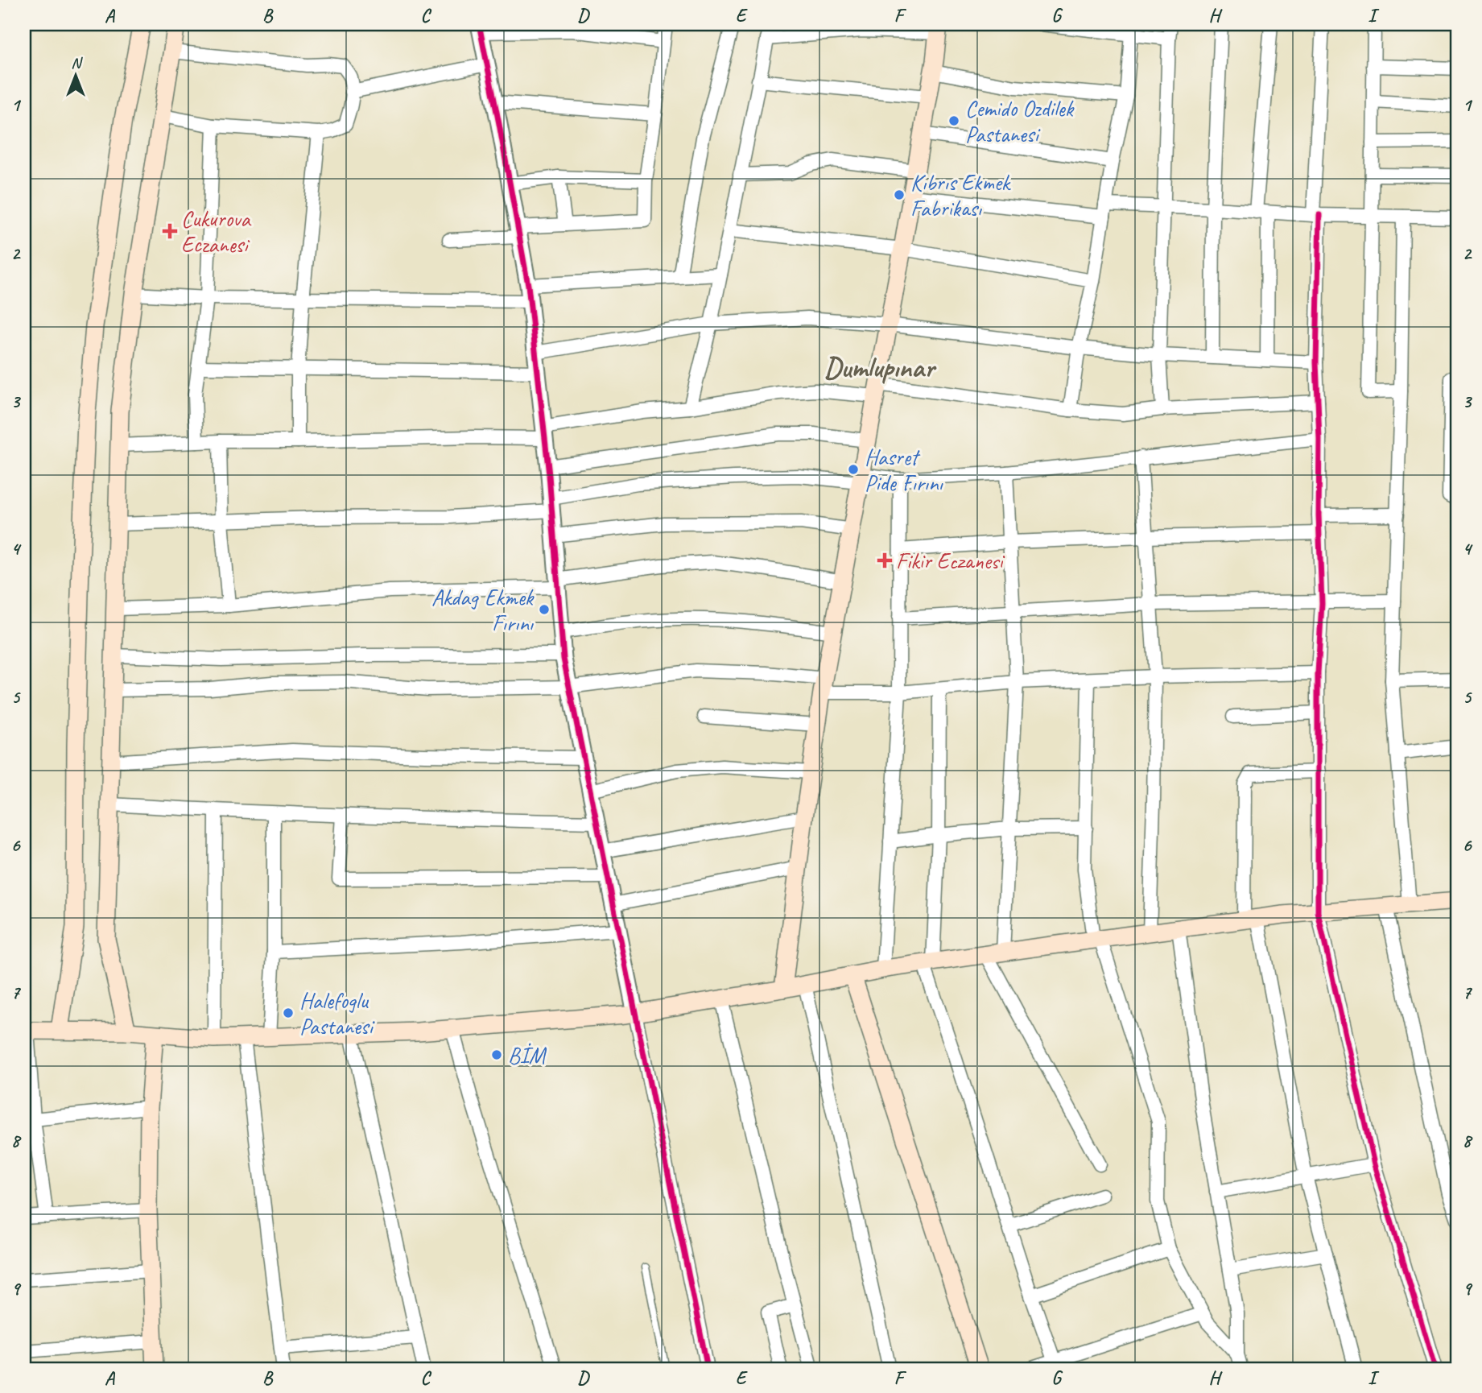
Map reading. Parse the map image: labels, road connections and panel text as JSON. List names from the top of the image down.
{
  "districts": ["Dumlupınar"],
  "places": {
    "other": [
      "Cemido Ozdilek Pastanesi",
      "Kıbrıs Ekmek Fabrikası",
      "Hasret Pide Fırını",
      "Akdag Ekmek Fırını",
      "Halefoglu Pastanesi",
      "BİM"
    ],
    "health": ["Cukurova Eczanesi", "Fikir Eczanesi"]
  },
  "north": "top",
  "grid": {
    "columns": [
      "A",
      "B",
      "C",
      "D",
      "E",
      "F",
      "G",
      "H",
      "I"
    ],
    "rows": [
      "1",
      "2",
      "3",
      "4",
      "5",
      "6",
      "7",
      "8",
      "9"
    ]
  }
}
